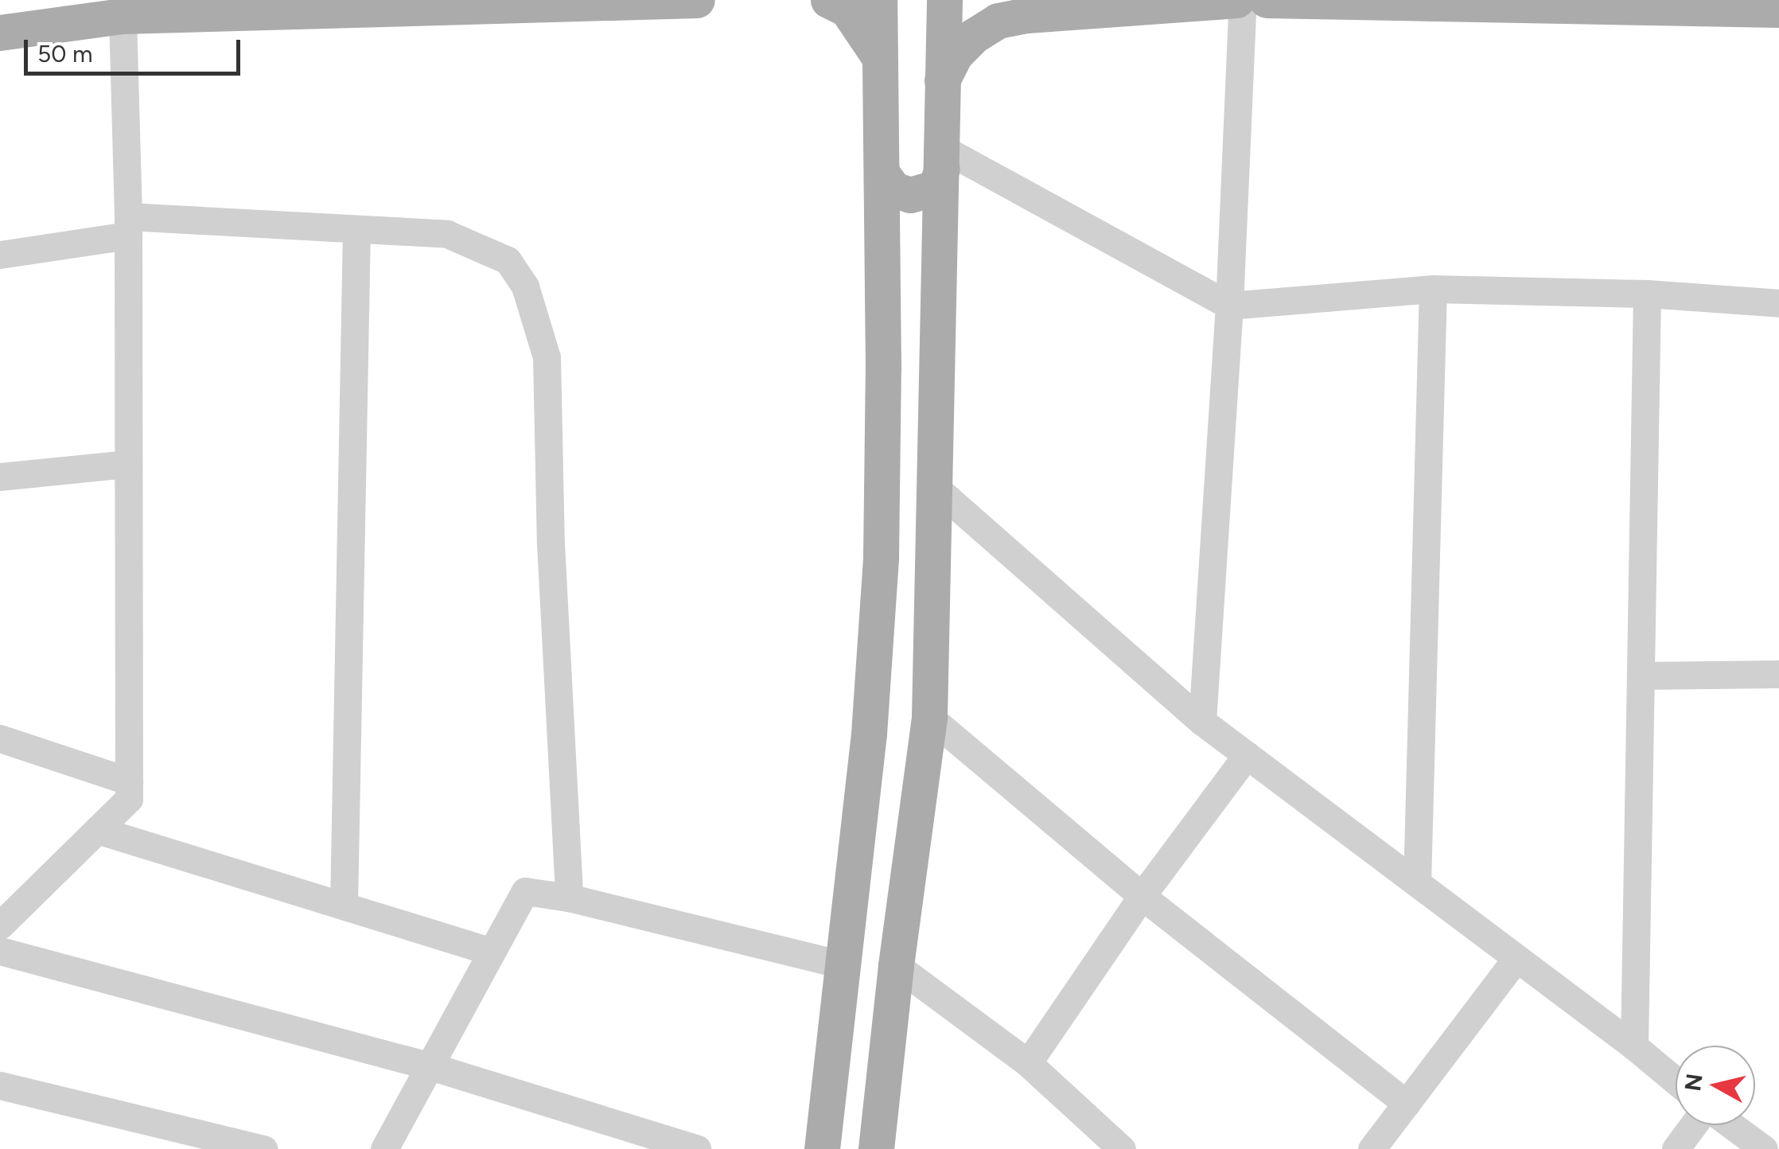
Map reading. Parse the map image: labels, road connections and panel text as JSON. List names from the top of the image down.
{
  "scale_bar": "50 m",
  "north": "left"
}
